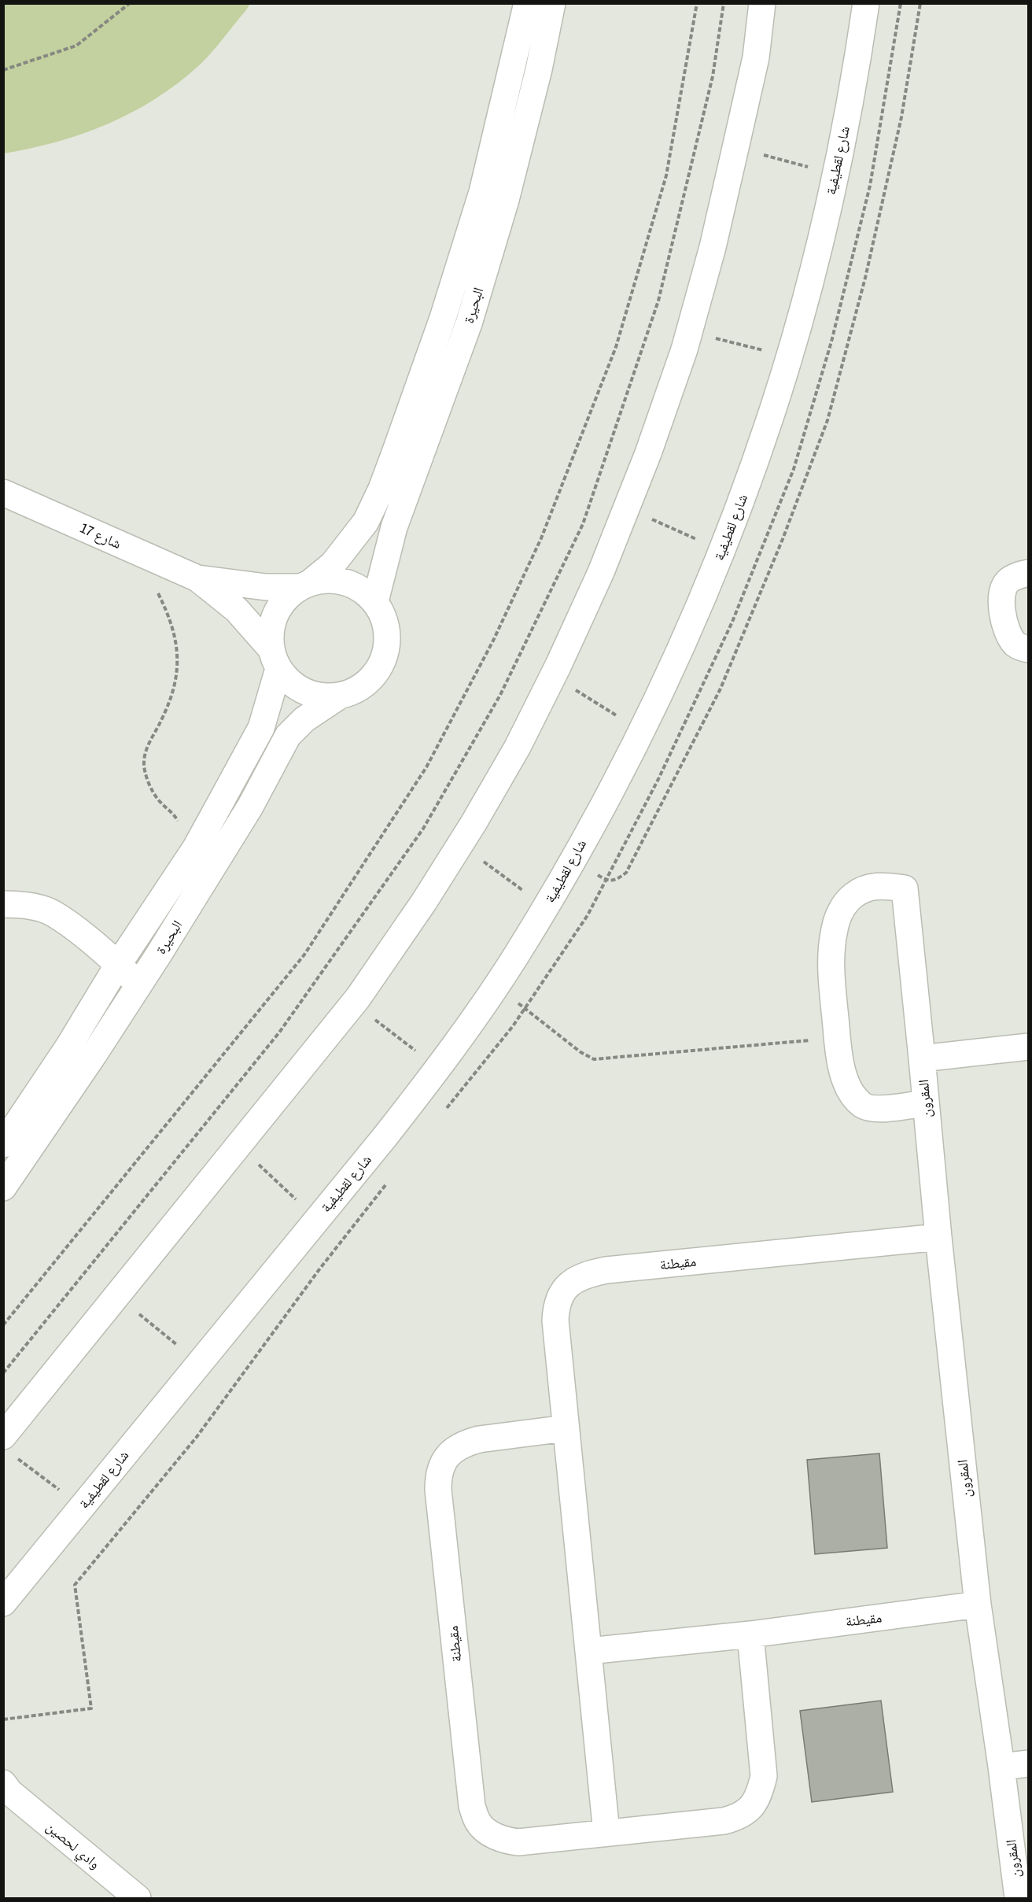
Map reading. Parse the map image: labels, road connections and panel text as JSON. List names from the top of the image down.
{
  "streets": {
    "street": [
      "شارع لقطيفية",
      "البحيرة",
      "شارع 17",
      "المقرون",
      "مقيطنة",
      "وادي لحصين"
    ]
  },
  "crossings": [
    ["البحيرة", "شارع 17"],
    ["المقرون", "مقيطنة"]
  ]
}
